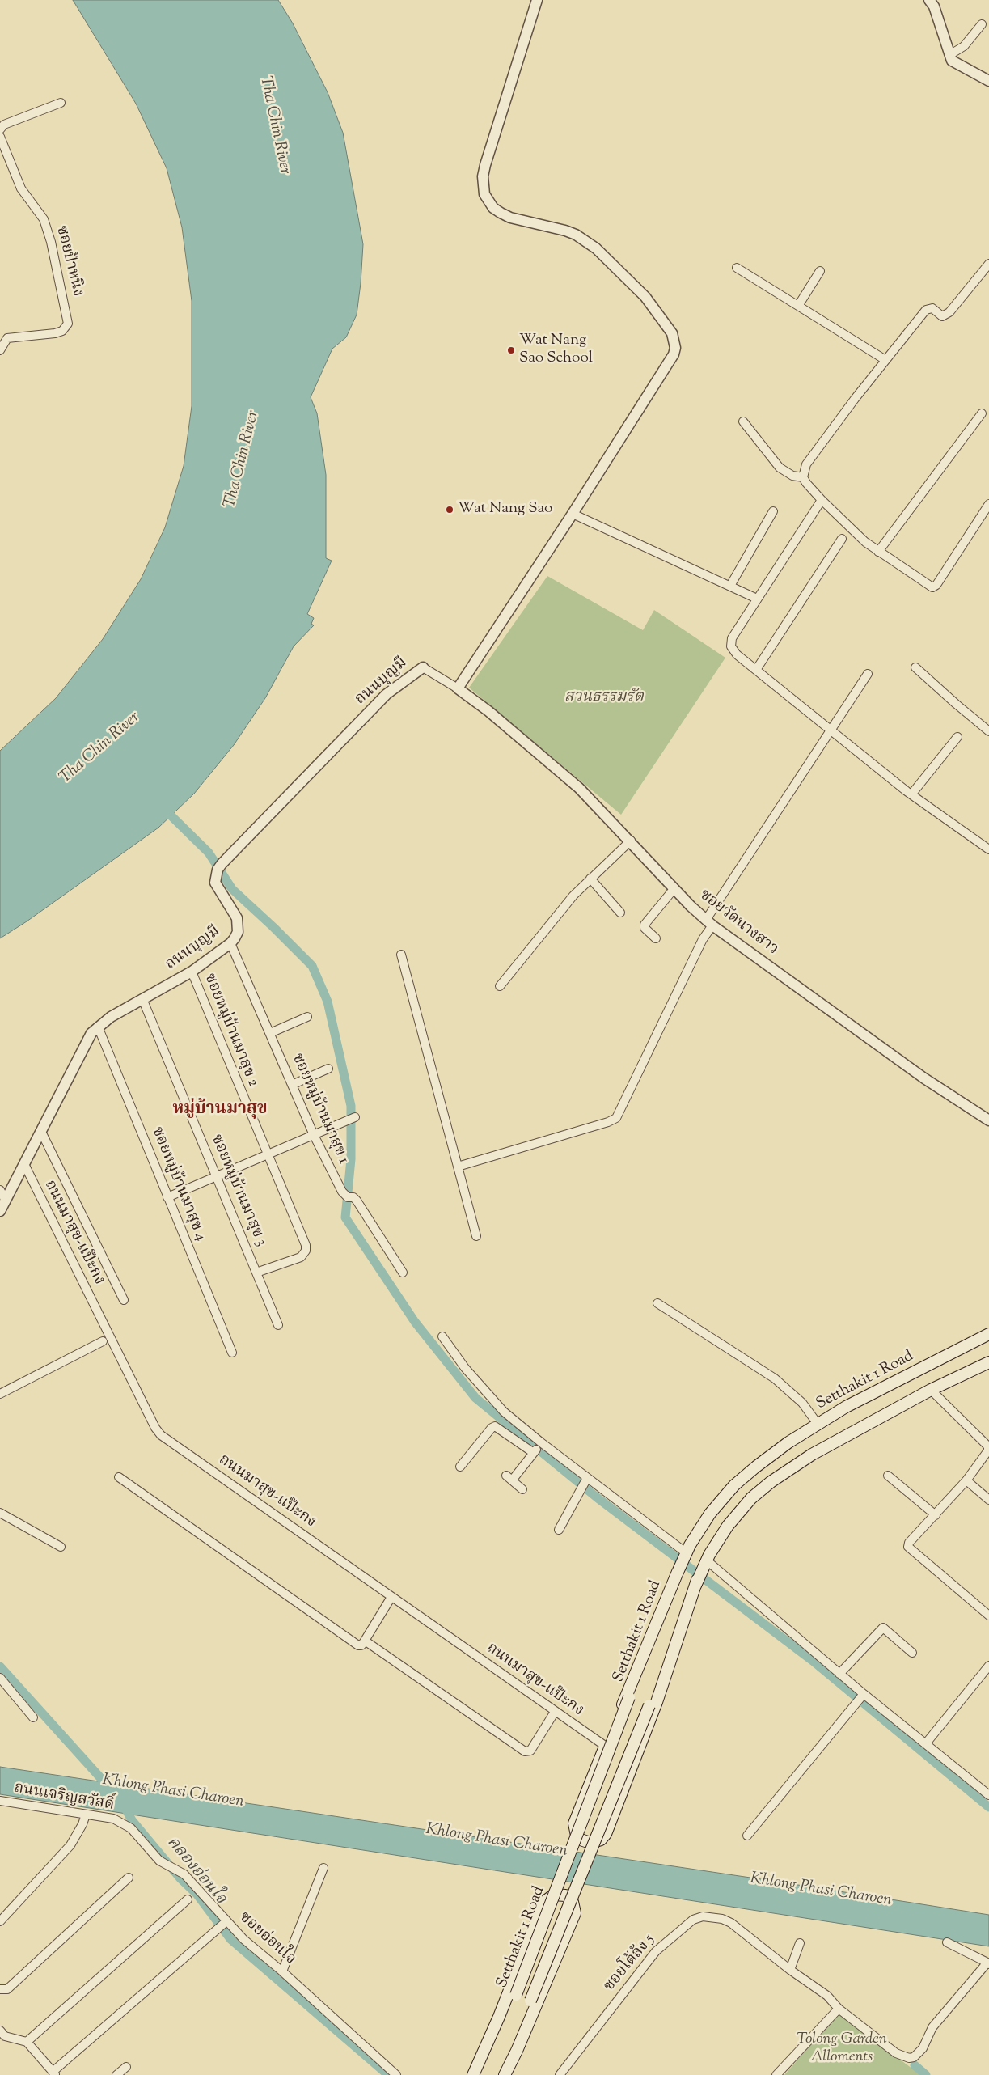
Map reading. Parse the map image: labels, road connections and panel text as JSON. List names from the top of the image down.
{
  "streets": {
    "main road": ["Setthakit 1 Road"],
    "street": [
      "ซอยป้าหนิง",
      "ถนนบุญมี",
      "ซอยวัดนางสาว",
      "ซอยหมู่บ้านมาสุข 2",
      "ซอยหมู่บ้านมาสุข 1",
      "ซอยหมู่บ้านมาสุข 4",
      "ซอยหมู่บ้านมาสุข 3",
      "ถนนมาสุข-แป๊ะกง",
      "ถนนเจริญสวัสดิ์",
      "ซอยอ่อนใจ",
      "ซอยโต้ล้ง 5"
    ]
  },
  "crossings": [
    ["ถนนบุญมี", "ซอยหมู่บ้านมาสุข 2"],
    ["ถนนบุญมี", "ซอยหมู่บ้านมาสุข 1"],
    ["ถนนบุญมี", "ซอยหมู่บ้านมาสุข 4"],
    ["ถนนบุญมี", "ซอยหมู่บ้านมาสุข 3"],
    ["ถนนบุญมี", "ถนนมาสุข-แป๊ะกง"],
    ["ซอยหมู่บ้านมาสุข 2", "ซอยหมู่บ้านมาสุข 3"],
    ["ถนนเจริญสวัสดิ์", "ซอยอ่อนใจ"]
  ],
  "districts": ["หมู่บ้านมาสุข"],
  "water": ["Tha Chin River", "Khlong Phasi Charoen", "คลองอ่อนใจ"],
  "parks": ["สวนธรรมรัต", "Tolong Garden Alloments"],
  "places": ["Wat Nang Sao School", "Wat Nang Sao"]
}
